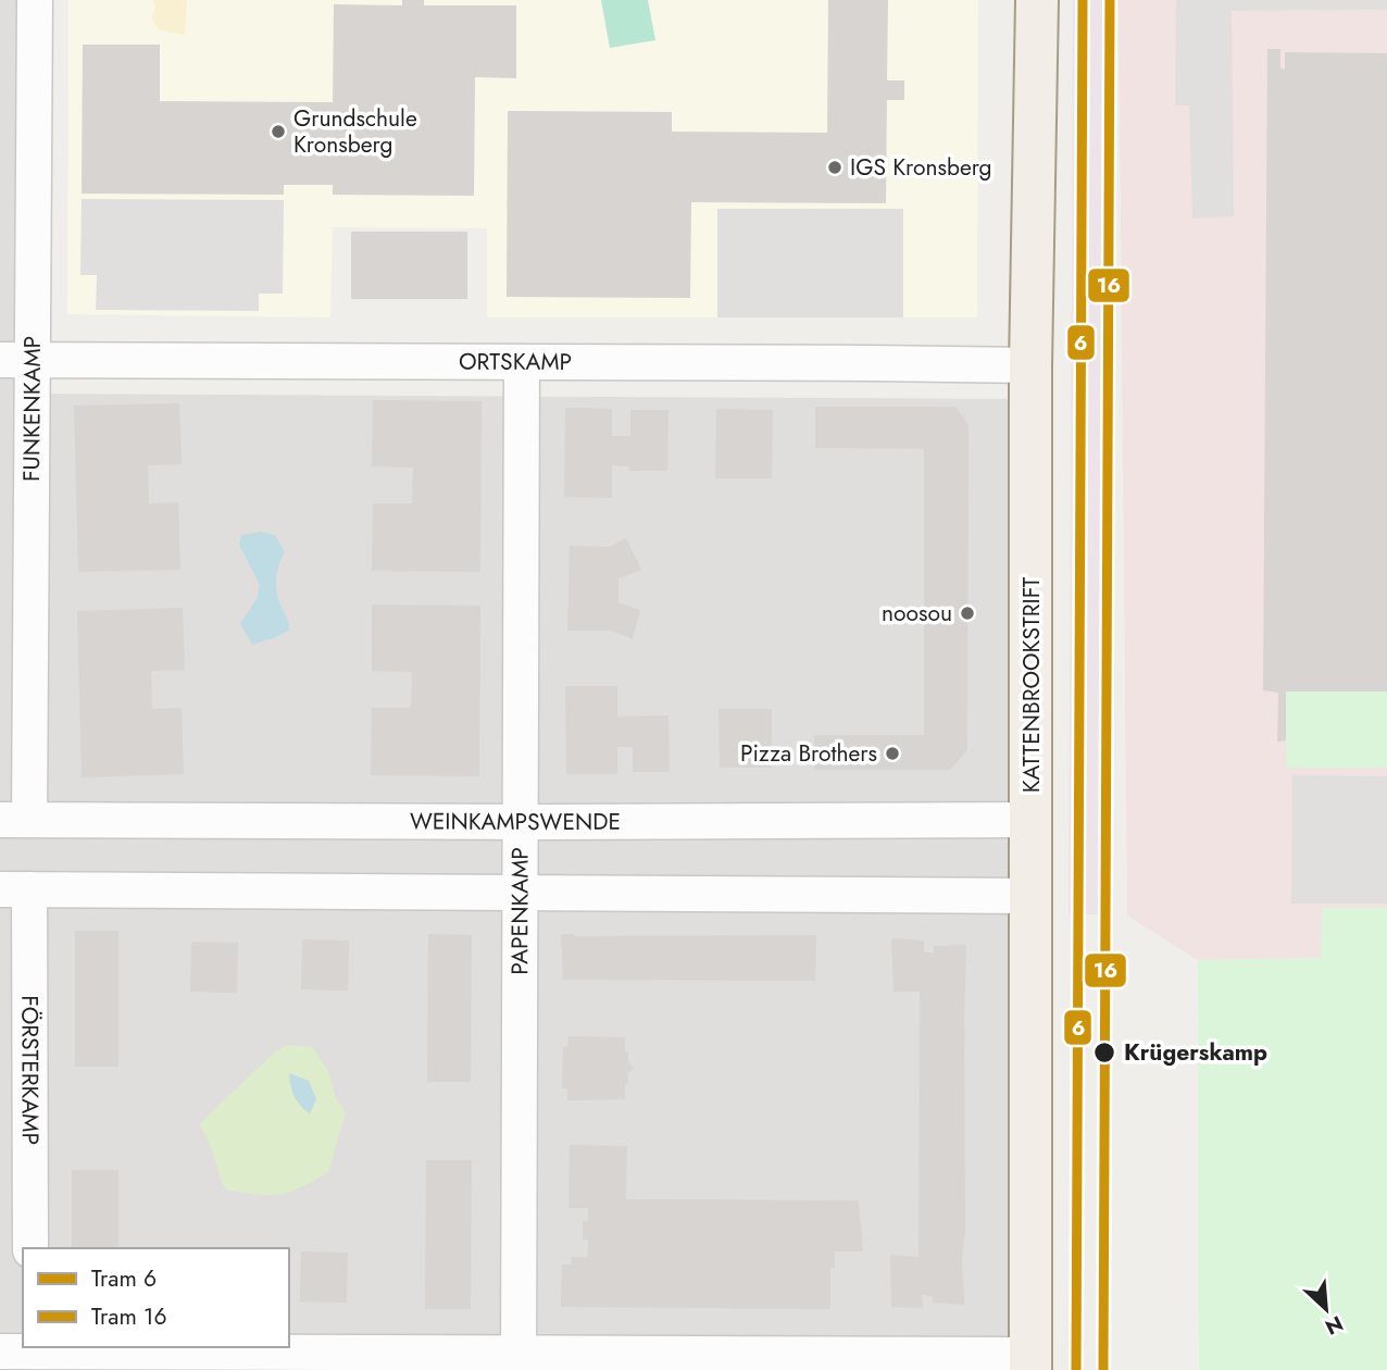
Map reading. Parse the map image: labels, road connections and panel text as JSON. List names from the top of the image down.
{
  "streets": {
    "main road": ["KATTENBROOKSTRIFT"],
    "street": [
      "ORTSKAMP",
      "FUNKENKAMP",
      "WEINKAMPSWENDE",
      "PAPENKAMP",
      "FÖRSTERKAMP"
    ]
  },
  "crossings": [
    ["ORTSKAMP", "FUNKENKAMP"],
    ["ORTSKAMP", "KATTENBROOKSTRIFT"],
    ["ORTSKAMP", "PAPENKAMP"],
    ["FUNKENKAMP", "WEINKAMPSWENDE"],
    ["KATTENBROOKSTRIFT", "WEINKAMPSWENDE"],
    ["WEINKAMPSWENDE", "PAPENKAMP"]
  ],
  "places": [
    "Grundschule Kronsberg",
    "IGS Kronsberg",
    "noosou",
    "Pizza Brothers",
    "Krügerskamp"
  ],
  "lines": ["tram line 6", "tram line 16"],
  "legend": ["Tram 6", "Tram 16"],
  "north": "bottom right"
}
